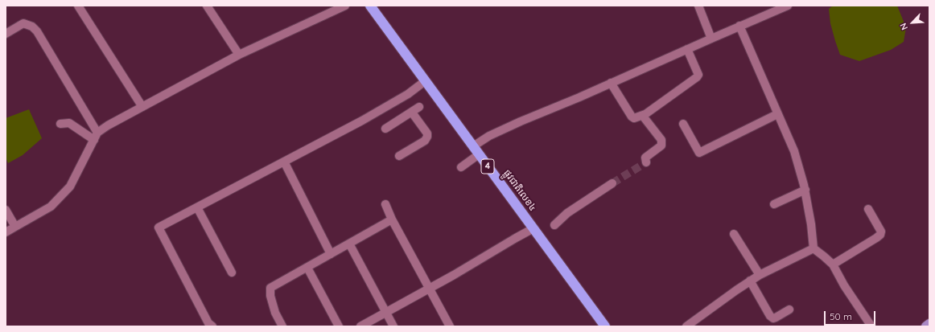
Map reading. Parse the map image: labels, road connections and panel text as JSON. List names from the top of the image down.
{
  "streets": {
    "highway": ["4", "ផ្លូវជាតិលេខ៤"]
  },
  "scale_bar": "50 m",
  "north": "bottom left"
}
